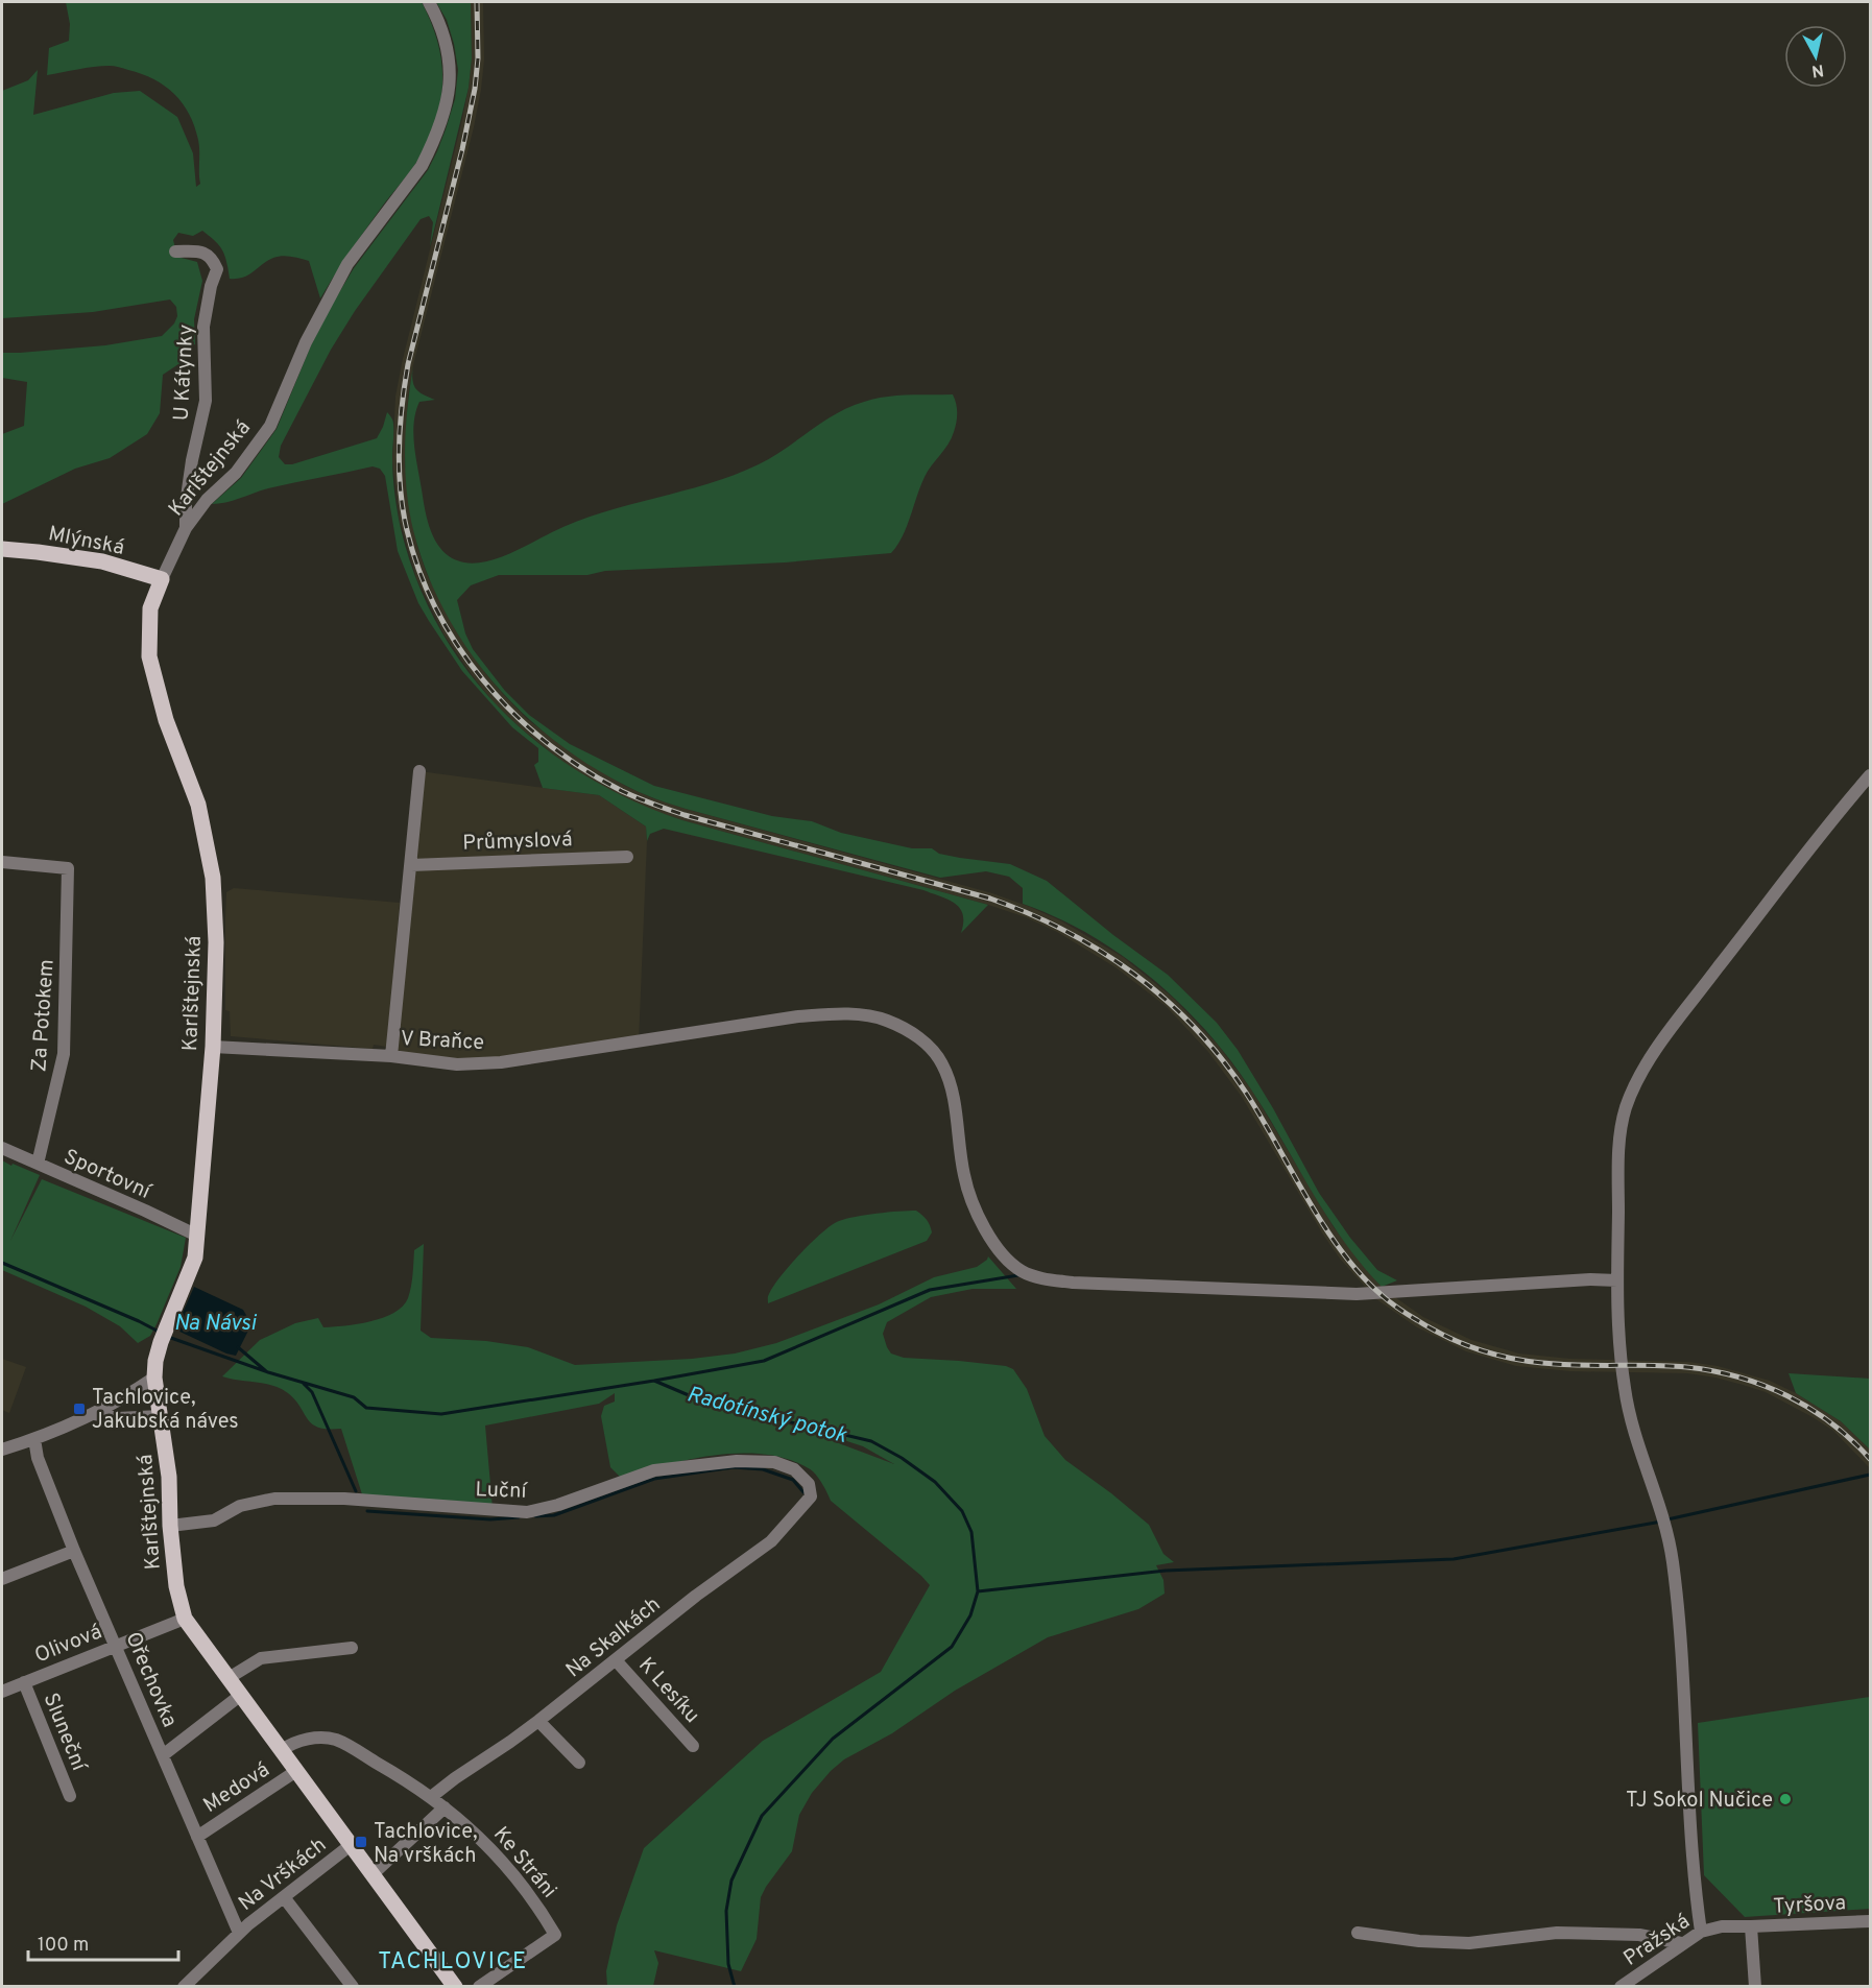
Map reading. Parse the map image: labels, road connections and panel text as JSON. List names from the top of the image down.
{
  "streets": {
    "main road": ["Karlštejnská", "Mlýnská"],
    "street": [
      "U Kátynky",
      "Průmyslová",
      "Za Potokem",
      "V Braňce",
      "Sportovní",
      "Luční",
      "Na Skalkách",
      "Olivová",
      "Ořechovka",
      "K Lesíku",
      "Sluneční",
      "Medová",
      "Ke Stráni",
      "Na Vrškách",
      "Tyršova",
      "Pražská"
    ]
  },
  "crossings": [
    ["U Kátynky", "Karlštejnská"],
    ["Karlštejnská", "Mlýnská"],
    ["Karlštejnská", "V Braňce"],
    ["Karlštejnská", "Sportovní"],
    ["Karlštejnská", "Luční"],
    ["Karlštejnská", "Olivová"],
    ["Karlštejnská", "Medová"],
    ["Karlštejnská", "Ke Stráni"],
    ["Karlštejnská", "Na Vrškách"],
    ["Za Potokem", "Sportovní"],
    ["Luční", "Na Skalkách"],
    ["Na Skalkách", "K Lesíku"],
    ["Na Skalkách", "Ke Stráni"],
    ["Olivová", "Ořechovka"],
    ["Olivová", "Sluneční"],
    ["Ořechovka", "Medová"],
    ["Ořechovka", "Na Vrškách"],
    ["Tyršova", "Pražská"]
  ],
  "districts": ["TACHLOVICE"],
  "water": ["Na Návsi", "Radotínský potok"],
  "places": {
    "transit": ["Tachlovice, Jakubská náves", "Tachlovice, Na vrškách"],
    "other": ["TJ Sokol Nučice"]
  },
  "scale_bar": "100 m",
  "north": "bottom"
}
